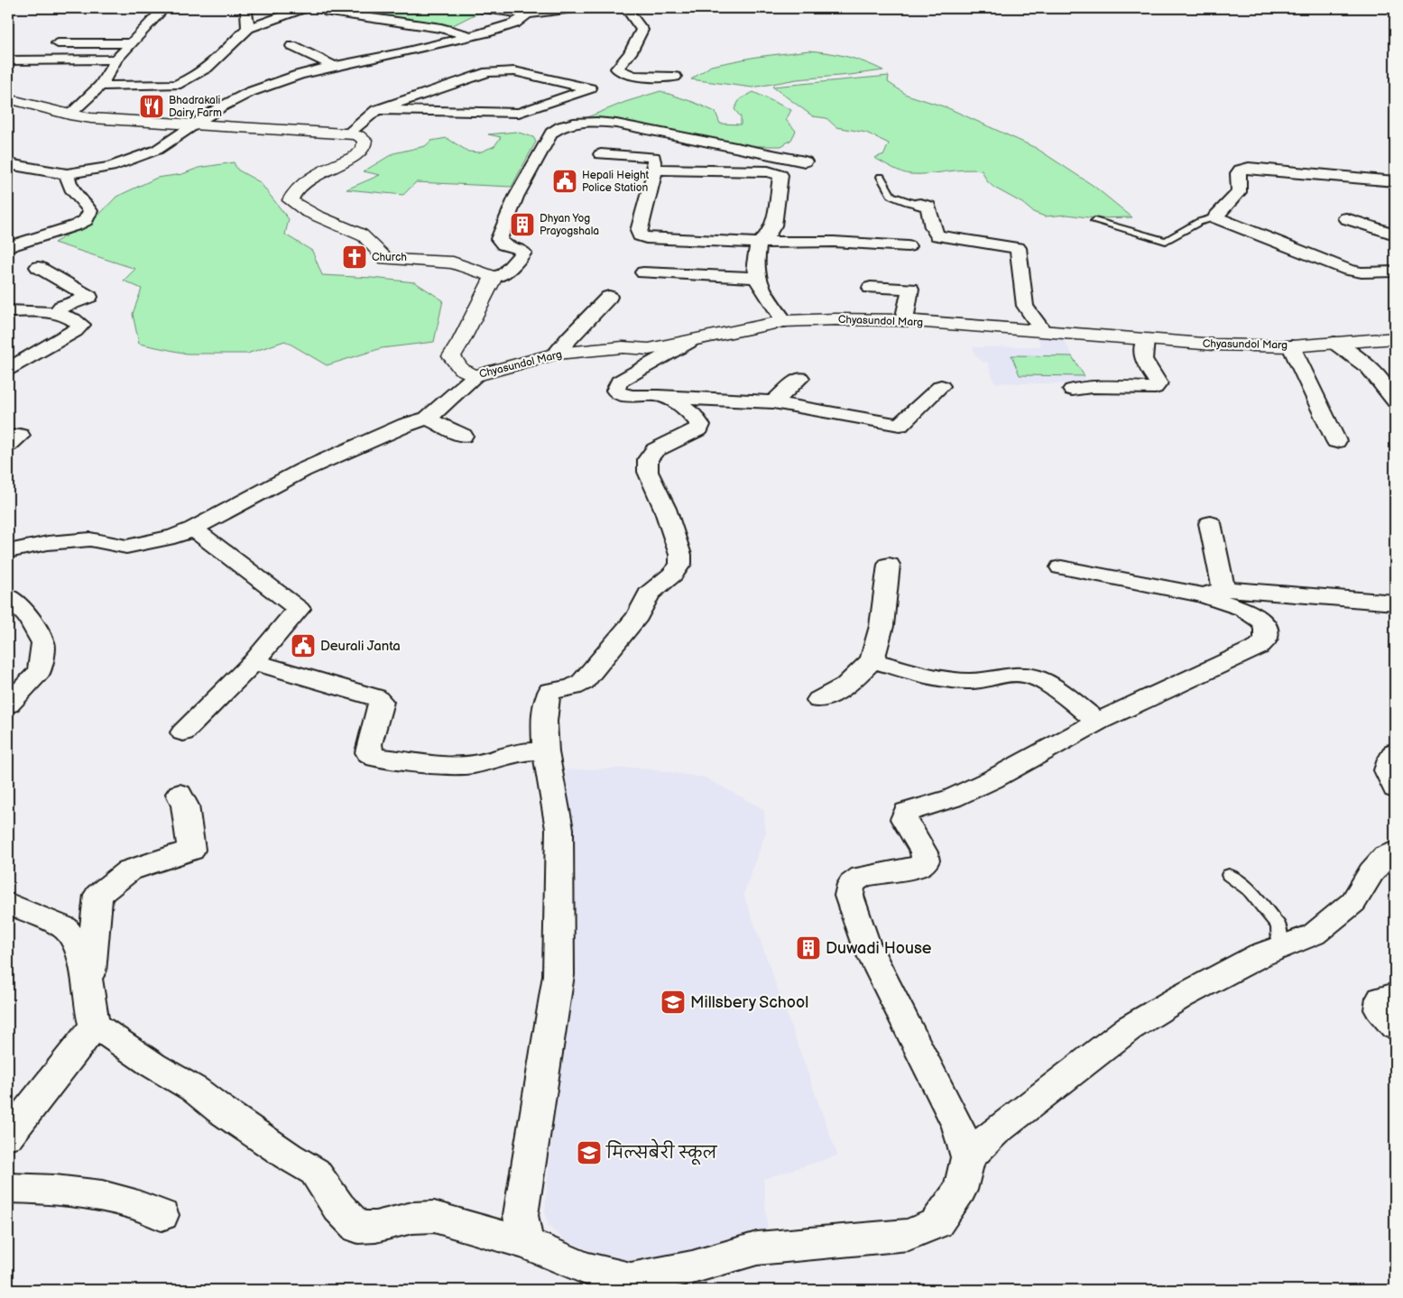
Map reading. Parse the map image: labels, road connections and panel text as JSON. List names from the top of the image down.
{
  "streets": {
    "street": ["Chyasundol Marg"]
  },
  "places": {
    "restaurant": ["Bhadrakali Dairy Farm"],
    "public building": ["Hepali Height Police Station", "Deurali Janta"],
    "building": ["Dhyan Yog Prayogshala", "Duwadi House"],
    "church": ["Church"],
    "school or university": ["Millsbery School", "मिल्सबेरी स्कूल"]
  }
}
